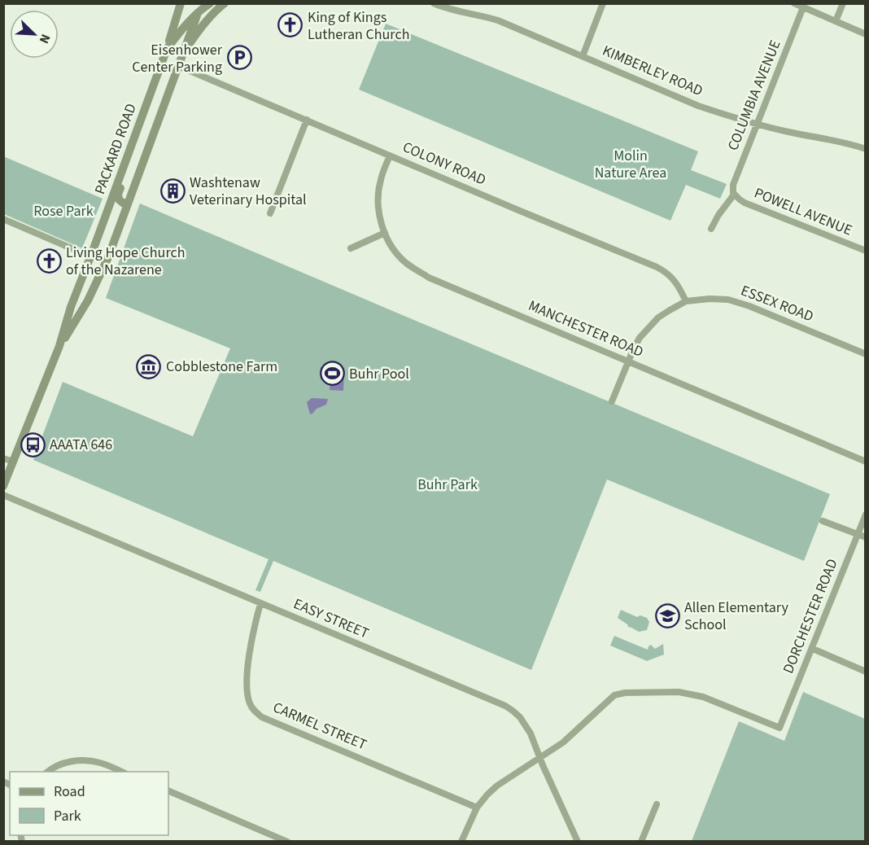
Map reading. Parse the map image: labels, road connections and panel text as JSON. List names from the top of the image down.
{
  "streets": {
    "main road": ["PACKARD ROAD"],
    "street": [
      "KIMBERLEY ROAD",
      "COLUMBIA AVENUE",
      "COLONY ROAD",
      "POWELL AVENUE",
      "ESSEX ROAD",
      "MANCHESTER ROAD",
      "DORCHESTER ROAD",
      "EASY STREET",
      "CARMEL STREET"
    ]
  },
  "crossings": [
    ["KIMBERLEY ROAD", "COLUMBIA AVENUE"],
    ["COLUMBIA AVENUE", "POWELL AVENUE"],
    ["PACKARD ROAD", "COLONY ROAD"],
    ["COLONY ROAD", "ESSEX ROAD"],
    ["COLONY ROAD", "MANCHESTER ROAD"],
    ["ESSEX ROAD", "MANCHESTER ROAD"],
    ["DORCHESTER ROAD", "EASY STREET"],
    ["EASY STREET", "CARMEL STREET"]
  ],
  "parks": ["Molin Nature Area", "Rose Park", "Buhr Park"],
  "places": {
    "church": ["King of Kings Lutheran Church", "Living Hope Church of the Nazarene"],
    "parking": ["Eisenhower Center Parking"],
    "building": ["Washtenaw Veterinary Hospital"],
    "museum": ["Cobblestone Farm"],
    "sports": ["Buhr Pool"],
    "bus stop": ["AAATA 646"],
    "school or university": ["Allen Elementary School"]
  },
  "legend": ["Road", "Park"],
  "north": "bottom right"
}
